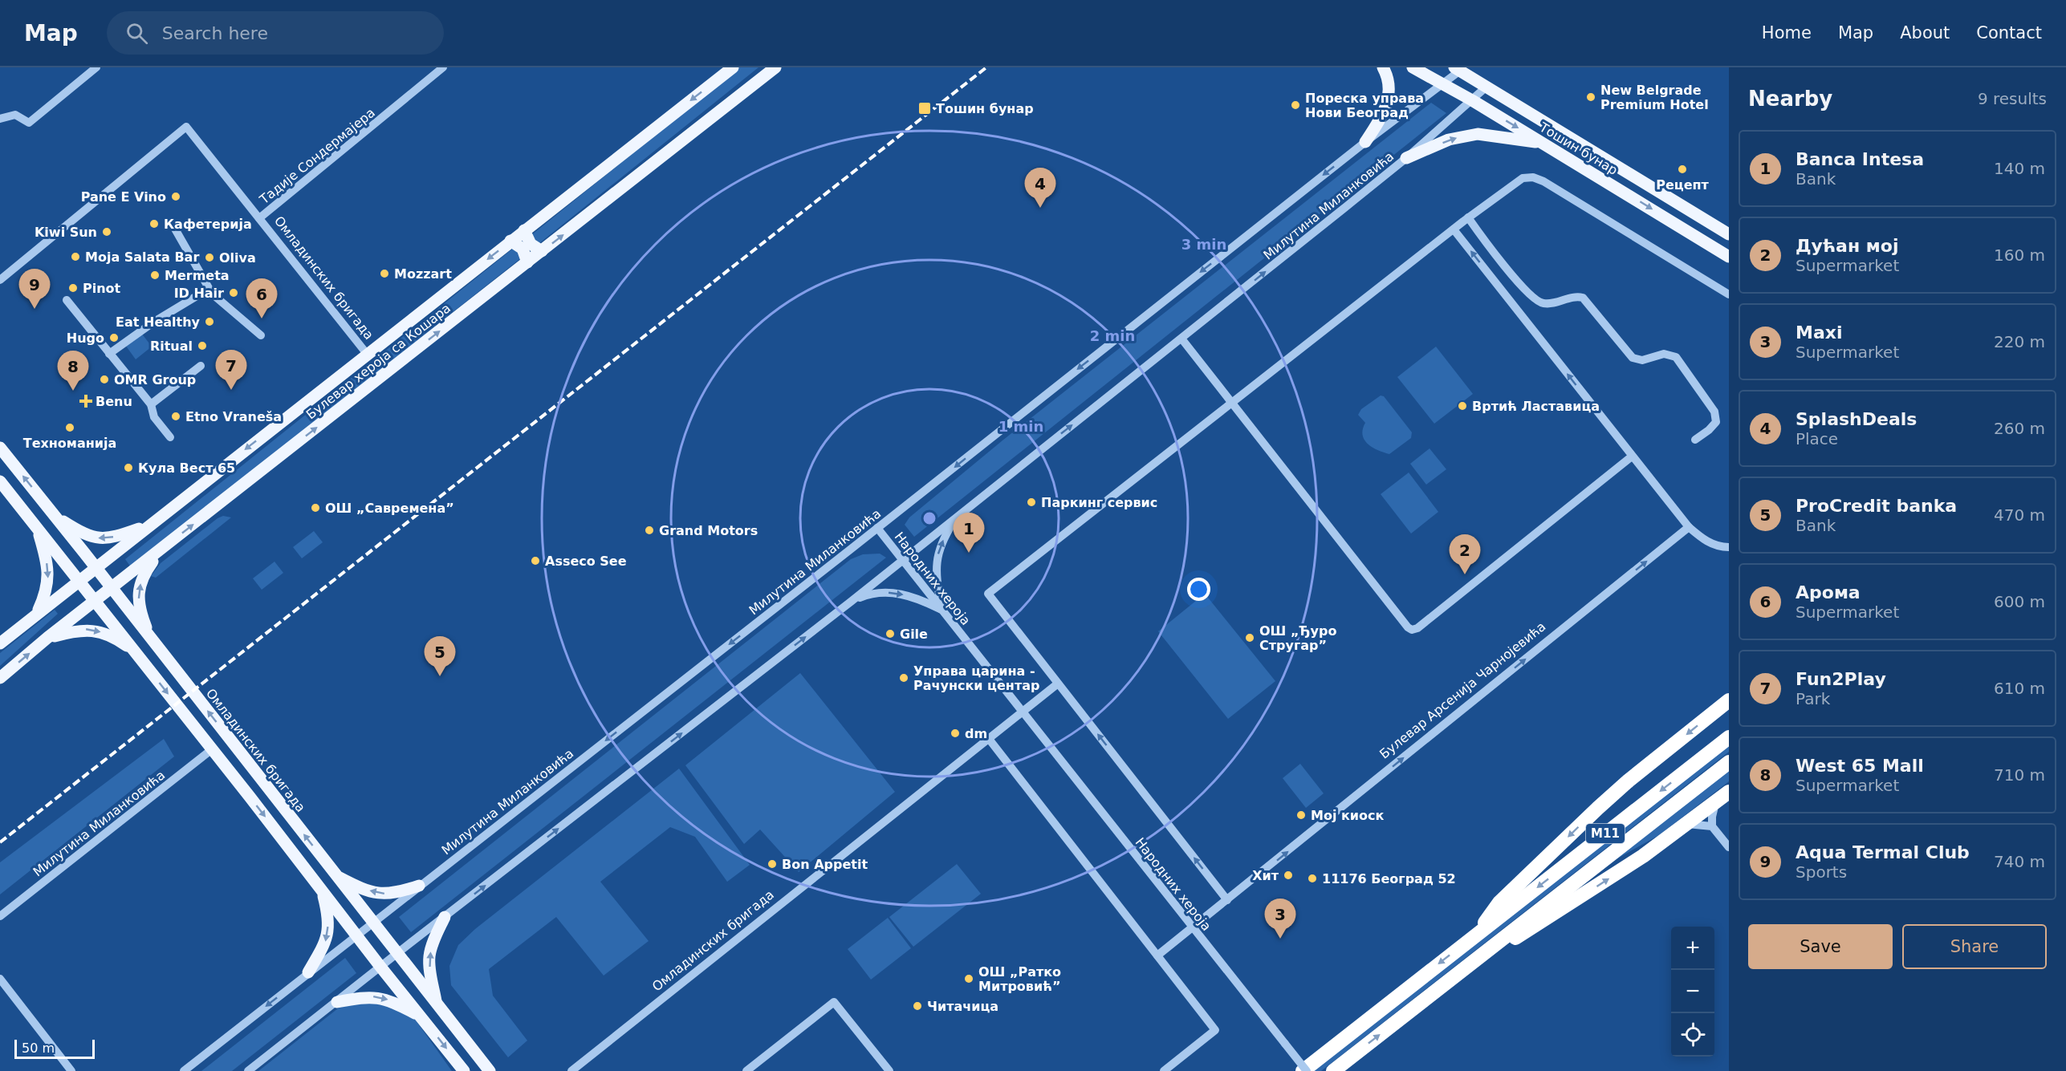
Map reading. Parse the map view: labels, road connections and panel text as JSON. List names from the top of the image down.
{
  "streets": {
    "highway": ["M11"],
    "main road": ["Тошин бунар", "Омладинских бригада", "Булевар хероја са Кошара"],
    "street": [
      "Тадије Сондермајера",
      "Милутина Миланковића",
      "Народних хероја",
      "Булевар Арсенија Чарнојевића"
    ]
  },
  "crossings": [
    ["Тошин бунар", "Милутина Миланковића"],
    ["Тадије Сондермајера", "Омладинских бригада"],
    ["Милутина Миланковића", "Омладинских бригада"],
    ["Милутина Миланковића", "Народних хероја"],
    ["Омладинских бригада", "Булевар хероја са Кошара"],
    ["Народних хероја", "Булевар Арсенија Чарнојевића"]
  ],
  "one_way": ["Булевар Арсенија Чарнојевића"],
  "places": {
    "other": [
      "New Belgrade Premium Hotel",
      "Пореска управа Нови Београд",
      "Рецепт",
      "Pane E Vino",
      "Кафетерија",
      "Kiwi Sun",
      "Moja Salata Bar",
      "Oliva",
      "Mozzart",
      "Mermeta",
      "Pinot",
      "ID Hair",
      "Eat Healthy",
      "Hugo",
      "Ritual",
      "OMR Group",
      "Вртић Ластавица",
      "Etno Vraneša",
      "Техноманија",
      "Кула Вест 65",
      "Паркинг сервис",
      "ОШ „Савремена”",
      "Grand Motors",
      "Asseco See",
      "Gile",
      "ОШ „Ђуро Стругар”",
      "Управа царина - Рачунски центар",
      "dm",
      "Мој киоск",
      "Bon Appetit",
      "Хит",
      "11176 Београд 52",
      "ОШ „Ратко Митровић”",
      "Читачица"
    ],
    "transit": ["Тошин бунар"],
    "health": ["Benu"]
  },
  "scale_bar": "50 m",
  "page": {
    "header": "Map",
    "search": "Search here",
    "nav": [
      "Home",
      "Map",
      "About",
      "Contact"
    ],
    "heading": ["Nearby", "9 results"],
    "list": [
      {
        "mark": "1",
        "name": "Banca Intesa",
        "note": "Bank",
        "value": "140 m"
      },
      {
        "mark": "2",
        "name": "Дућан мој",
        "note": "Supermarket",
        "value": "160 m"
      },
      {
        "mark": "3",
        "name": "Maxi",
        "note": "Supermarket",
        "value": "220 m"
      },
      {
        "mark": "4",
        "name": "SplashDeals",
        "note": "Place",
        "value": "260 m"
      },
      {
        "mark": "5",
        "name": "ProCredit banka",
        "note": "Bank",
        "value": "470 m"
      },
      {
        "mark": "6",
        "name": "Арома",
        "note": "Supermarket",
        "value": "600 m"
      },
      {
        "mark": "7",
        "name": "Fun2Play",
        "note": "Park",
        "value": "610 m"
      },
      {
        "mark": "8",
        "name": "West 65 Mall",
        "note": "Supermarket",
        "value": "710 m"
      },
      {
        "mark": "9",
        "name": "Aqua Termal Club",
        "note": "Sports",
        "value": "740 m"
      }
    ],
    "pins": [
      "4",
      "9",
      "6",
      "7",
      "8",
      "1",
      "2",
      "5",
      "3"
    ],
    "buttons": ["Save", "Share"],
    "map_buttons": ["+", "−"],
    "scale": "50 m"
  },
  "rings": ["3 min", "2 min", "1 min"]
}
